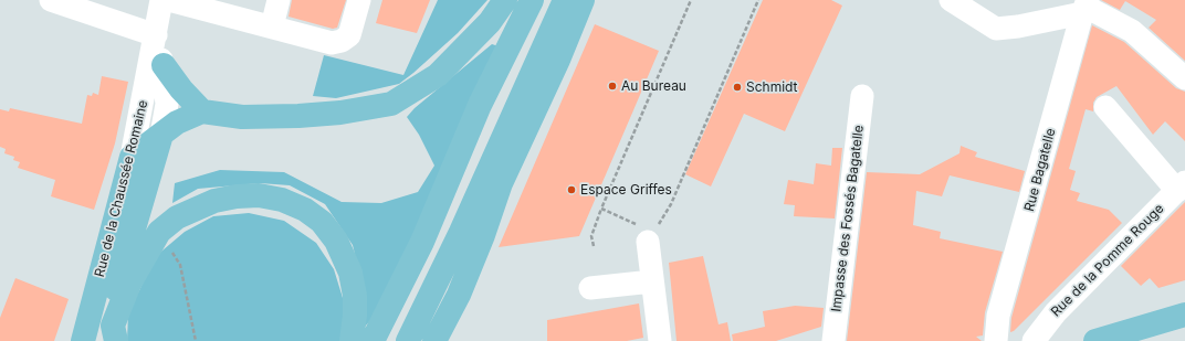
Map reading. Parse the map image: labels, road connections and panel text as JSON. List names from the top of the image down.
{
  "streets": {
    "main road": ["Rue de la Chaussée Romaine"],
    "street": ["Rue Bagatelle", "Impasse des Fossés Bagatelle", "Rue de la Pomme Rouge"]
  },
  "places": ["Au Bureau", "Schmidt", "Espace Griffes"]
}
